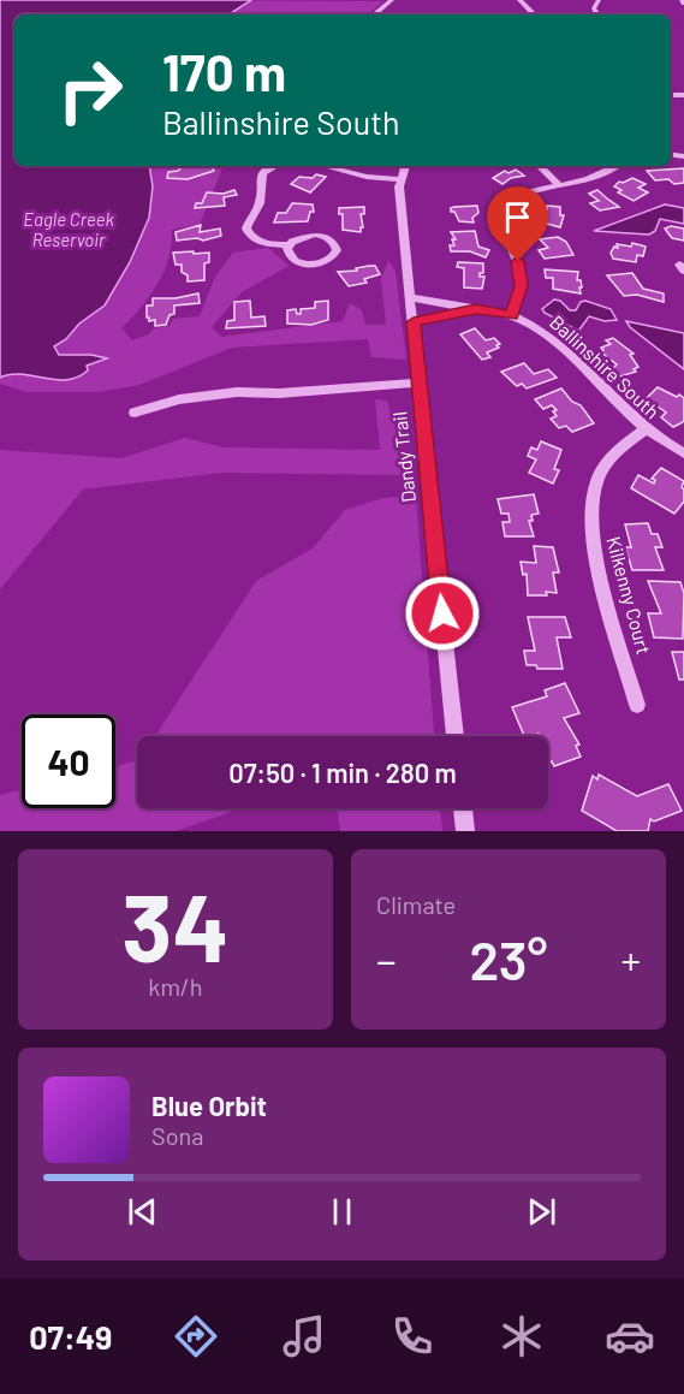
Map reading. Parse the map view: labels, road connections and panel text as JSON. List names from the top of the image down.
{
  "streets": {
    "street": ["Ballinshire South", "Dandy Trail", "Kilkenny Court"]
  },
  "crossings": [
    ["Ballinshire South", "Dandy Trail"],
    ["Ballinshire South", "Kilkenny Court"]
  ],
  "water": ["Eagle Creek Reservoir"],
  "page": {
    "turn": ["170 m", "Ballinshire South"],
    "limit": "40",
    "trip": "07:50 · 1 min · 280 m",
    "tile": [
      ["34", "km/h"],
      "Climate"
    ],
    "heat": ["−", "23°", "+"],
    "song": ["Blue Orbit", "Sona"],
    "tabs": "07:49"
  }
}
